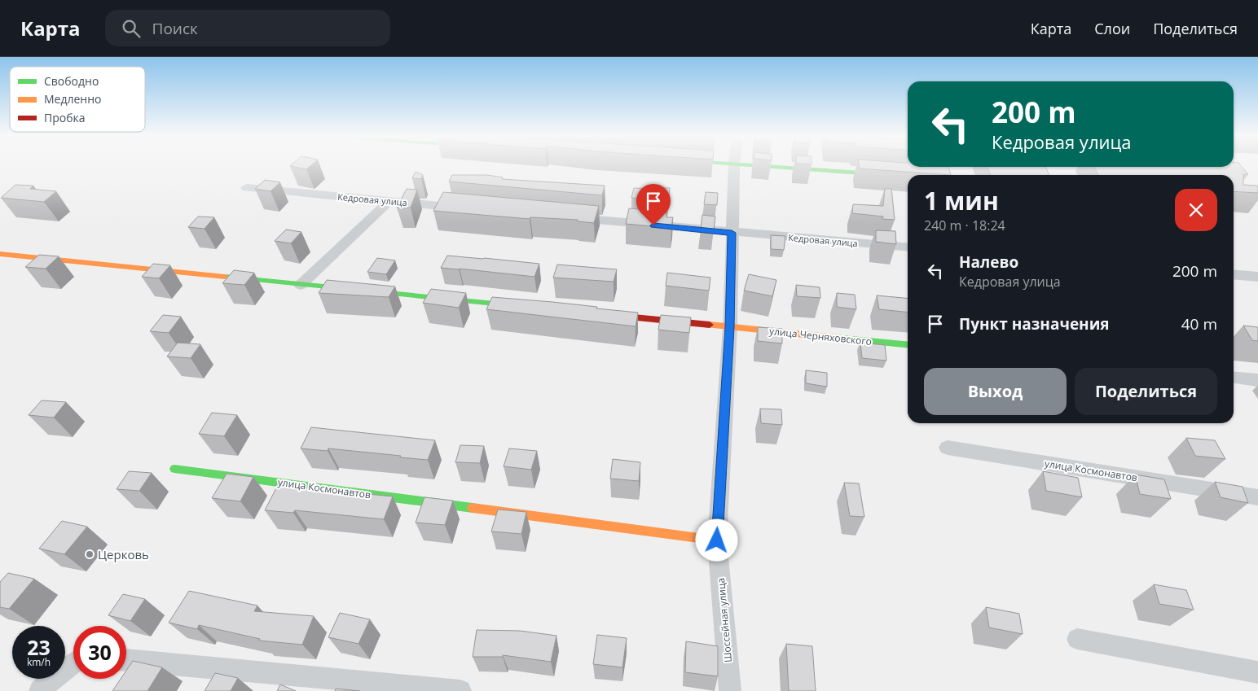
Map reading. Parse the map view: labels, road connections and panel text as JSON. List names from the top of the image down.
{
  "streets": {
    "street": [
      "Кедровая улица",
      "улица Черняховского",
      "улица Космонавтов",
      "Шоссейная улица"
    ]
  },
  "crossings": [
    ["Кедровая улица", "Шоссейная улица"],
    ["улица Черняховского", "Шоссейная улица"],
    ["улица Космонавтов", "Шоссейная улица"]
  ],
  "places": ["Церковь"],
  "legend": ["Свободно", "Медленно", "Пробка"],
  "page": {
    "header": "Карта",
    "search": "Поиск",
    "nav": ["Карта", "Слои", "Поделиться"],
    "turn": ["200 m", "Кедровая улица"],
    "heading": ["1 мин", "240 m · 18:24"],
    "list": [
      {
        "name": "Налево",
        "note": "Кедровая улица",
        "value": "200 m"
      },
      {
        "name": "Пункт назначения",
        "value": "40 m"
      }
    ],
    "buttons": ["Выход", "Поделиться"],
    "speed": "23 km/h",
    "limit": "30"
  }
}
